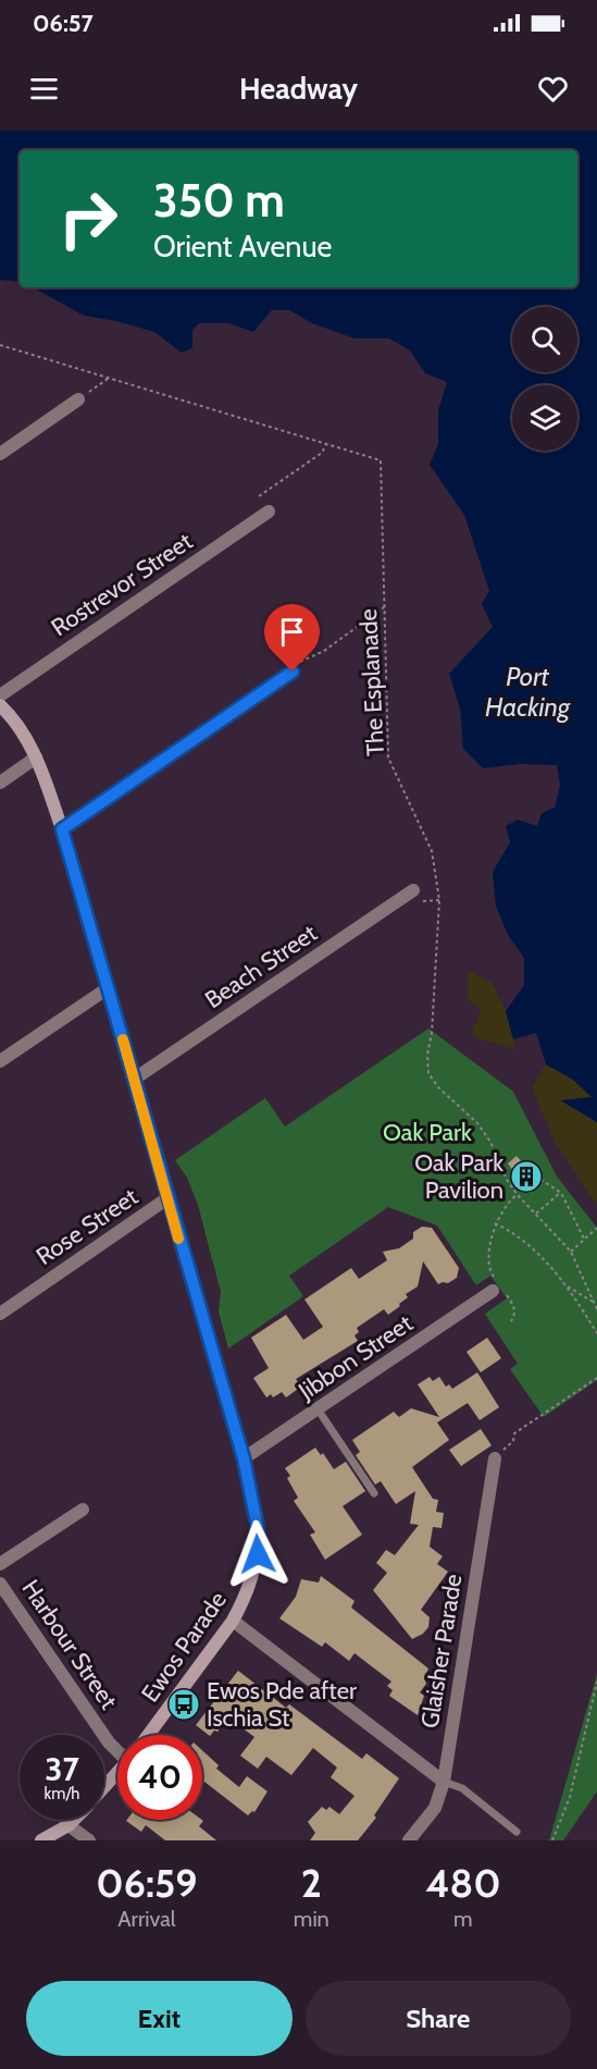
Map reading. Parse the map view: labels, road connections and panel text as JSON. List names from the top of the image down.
{
  "streets": {
    "street": [
      "Rostrevor Street",
      "Beach Street",
      "Rose Street",
      "Jibbon Street",
      "Harbour Street",
      "Ewos Parade",
      "Glaisher Parade"
    ],
    "path": ["The Esplanade"]
  },
  "crossings": [
    ["Beach Street", "Ewos Parade"],
    ["Rose Street", "Ewos Parade"],
    ["Jibbon Street", "Ewos Parade"]
  ],
  "water": ["Port Hacking"],
  "parks": ["Oak Park"],
  "places": {
    "building": ["Oak Park Pavilion"],
    "bus stop": ["Ewos Pde after Ischia St"]
  },
  "page": {
    "status": "06:57",
    "header": "Headway",
    "turn": ["350 m", "Orient Avenue"],
    "speed": "37 km/h",
    "limit": "40",
    "eta": [
      "06:59",
      "Arrival",
      "2",
      "min",
      "480",
      "m"
    ],
    "buttons": ["Exit", "Share"]
  }
}
